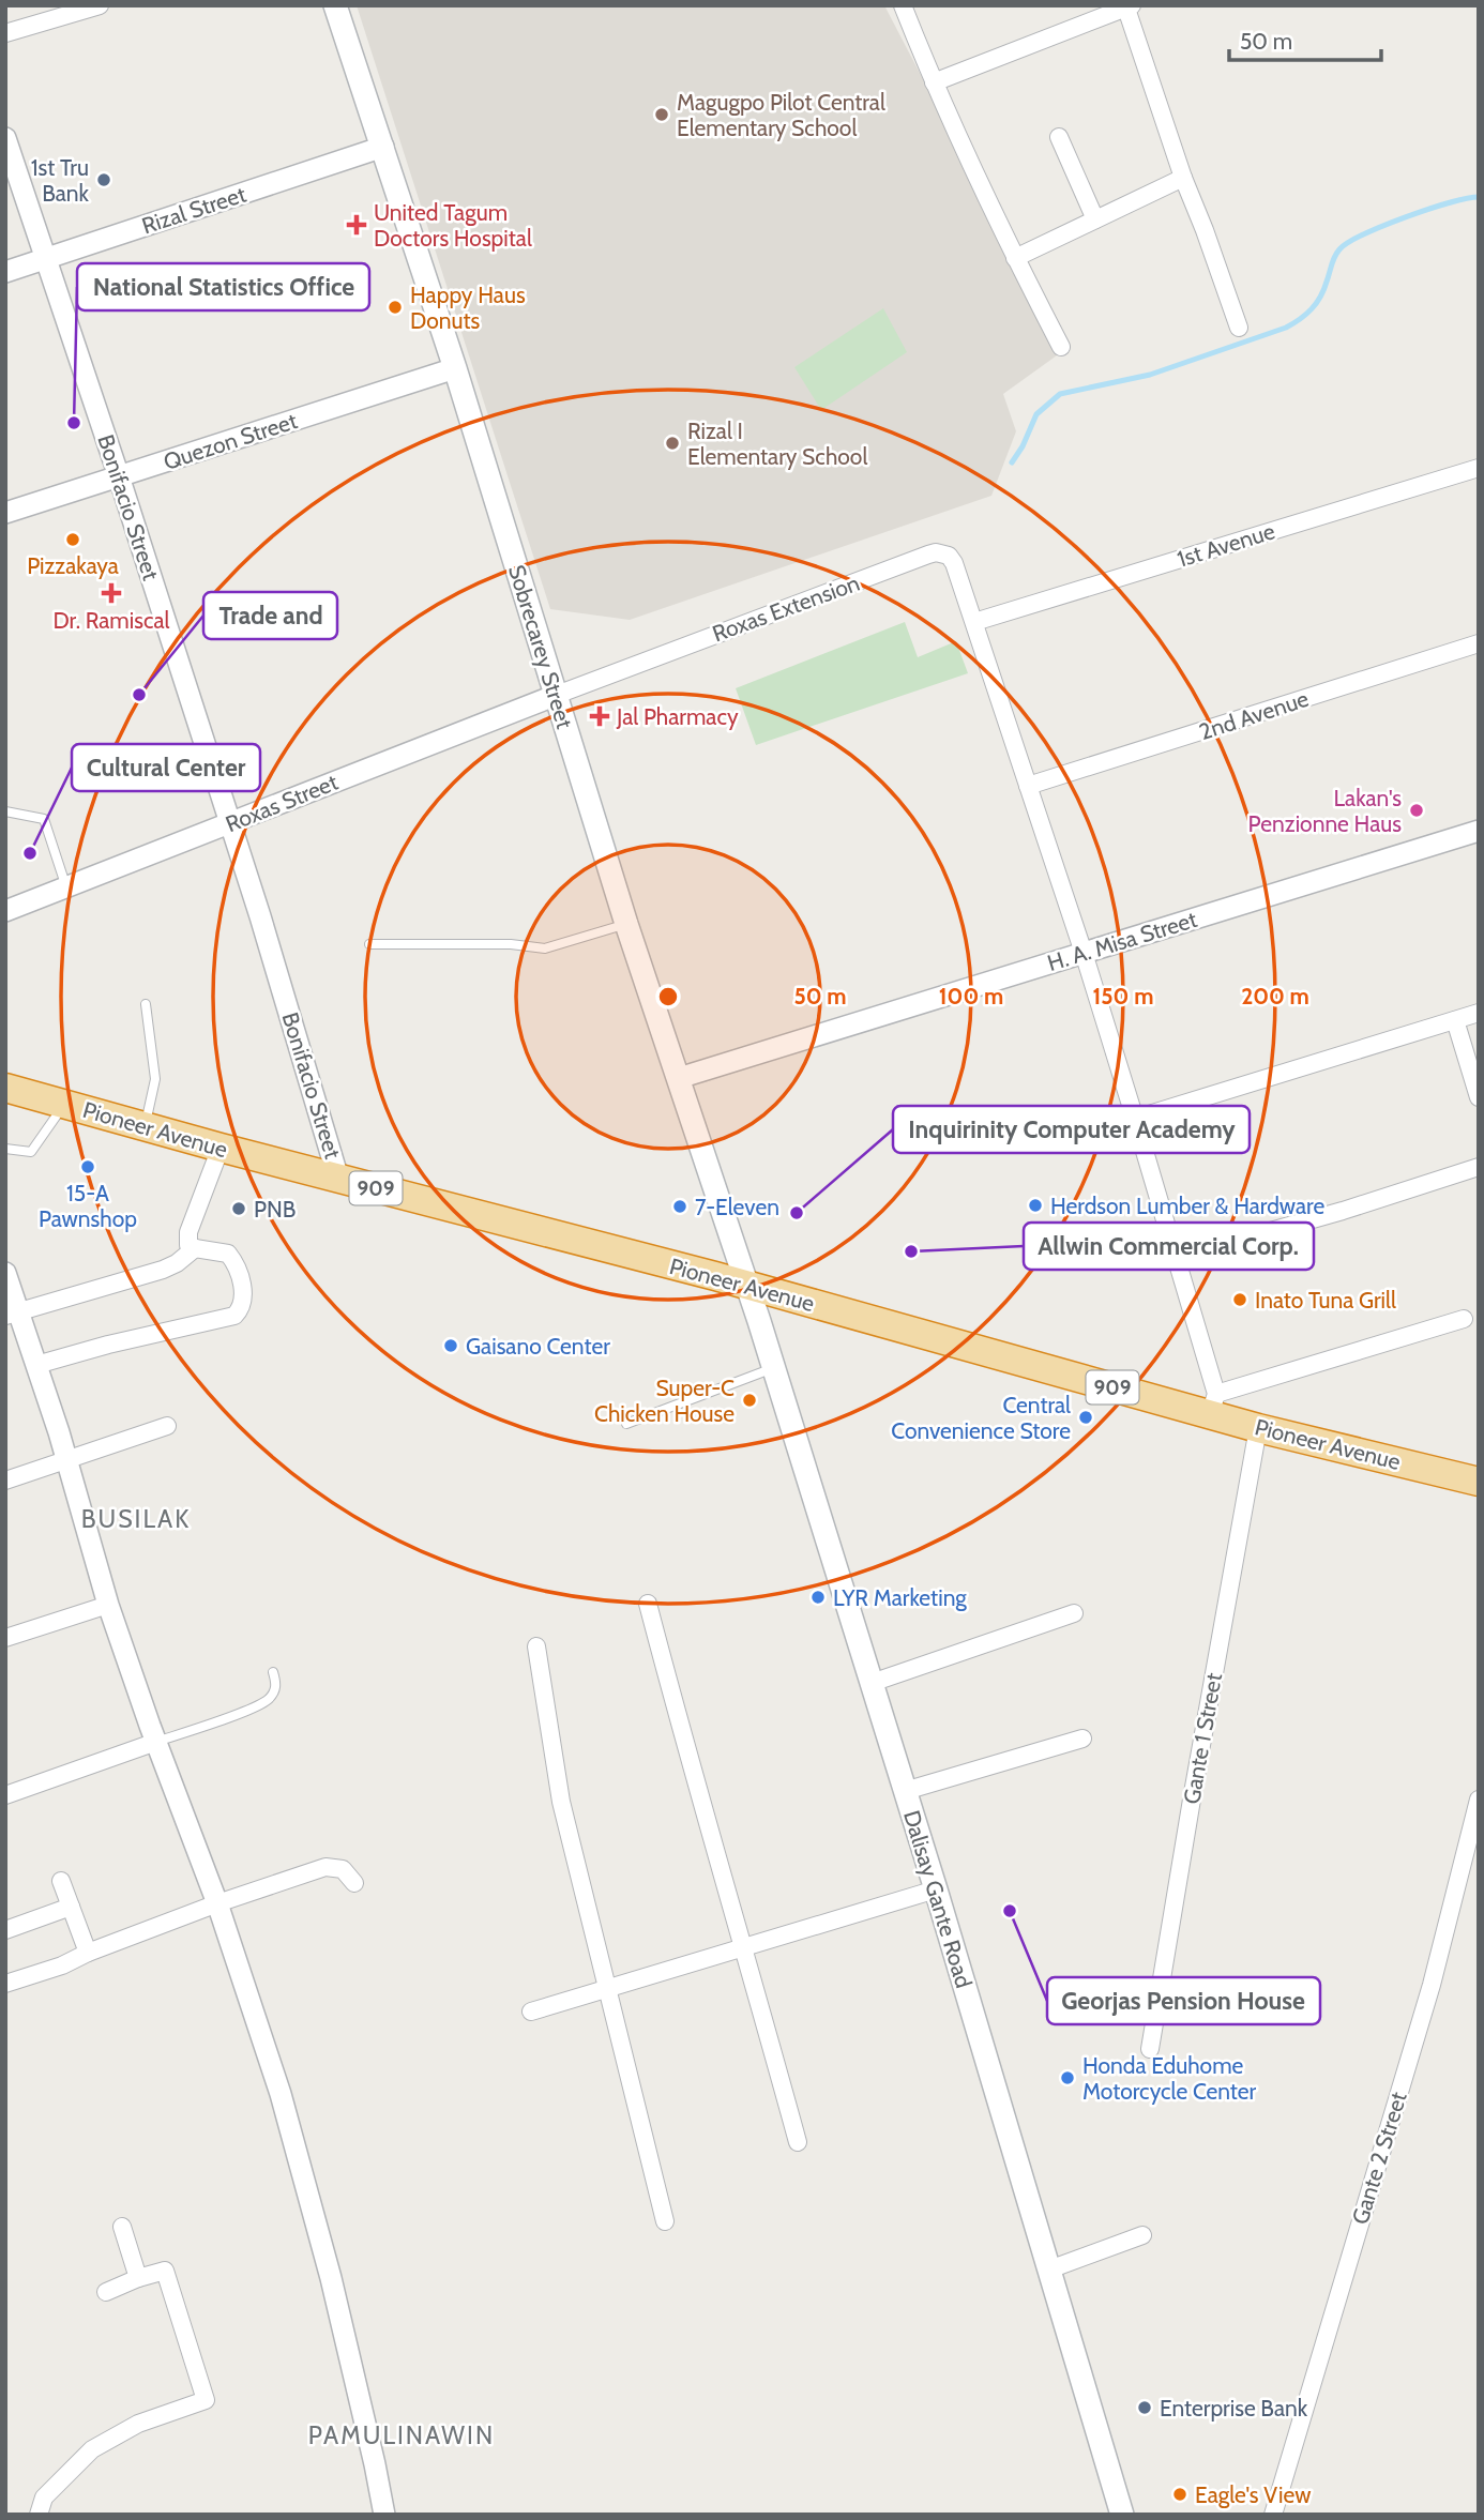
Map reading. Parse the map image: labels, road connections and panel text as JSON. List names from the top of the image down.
{
  "streets": {
    "highway": ["Pioneer Avenue", "909"],
    "main road": ["Sobrecarey Street", "Dalisay Gante Road"],
    "street": [
      "Rizal Street",
      "Quezon Street",
      "Bonifacio Street",
      "1st Avenue",
      "Roxas Extension",
      "2nd Avenue",
      "Roxas Street",
      "H. A. Misa Street",
      "Gante 1 Street",
      "Gante 2 Street"
    ]
  },
  "crossings": [
    ["Rizal Street", "Bonifacio Street"],
    ["Rizal Street", "Sobrecarey Street"],
    ["Quezon Street", "Bonifacio Street"],
    ["Quezon Street", "Sobrecarey Street"],
    ["Bonifacio Street", "Roxas Street"],
    ["Bonifacio Street", "Pioneer Avenue"],
    ["1st Avenue", "Roxas Extension"],
    ["Roxas Extension", "Sobrecarey Street"],
    ["Roxas Extension", "2nd Avenue"],
    ["Roxas Extension", "Roxas Street"],
    ["Roxas Extension", "H. A. Misa Street"],
    ["Roxas Extension", "Pioneer Avenue"],
    ["Sobrecarey Street", "Roxas Street"],
    ["Sobrecarey Street", "H. A. Misa Street"],
    ["Sobrecarey Street", "Pioneer Avenue"],
    ["Sobrecarey Street", "Dalisay Gante Road"],
    ["Pioneer Avenue", "Gante 1 Street"],
    ["Pioneer Avenue", "Dalisay Gante Road"]
  ],
  "districts": ["BUSILAK", "PAMULINAWIN"],
  "places": {
    "other": [
      "Magugpo Pilot Central Elementary School",
      "1st Tru Bank",
      "Happy Haus Donuts",
      "National Statistics Office",
      "Rizal I Elementary School",
      "Pizzakaya",
      "Trade and",
      "Lakan's Penzionne Haus",
      "Cultural Center",
      "15-A Pawnshop",
      "Herdson Lumber & Hardware",
      "7-Eleven",
      "PNB",
      "Inquirinity Computer Academy",
      "Allwin Commercial Corp.",
      "Inato Tuna Grill",
      "Gaisano Center",
      "Super-C Chicken House",
      "Central Convenience Store",
      "LYR Marketing",
      "Georjas Pension House",
      "Honda Eduhome Motorcycle Center",
      "Enterprise Bank",
      "Eagle's View"
    ],
    "health": ["United Tagum Doctors Hospital", "Dr. Ramiscal", "Jal Pharmacy"]
  },
  "scale_bar": "50 m",
  "rings": [
    "50 m",
    "100 m",
    "150 m",
    "200 m"
  ]
}
